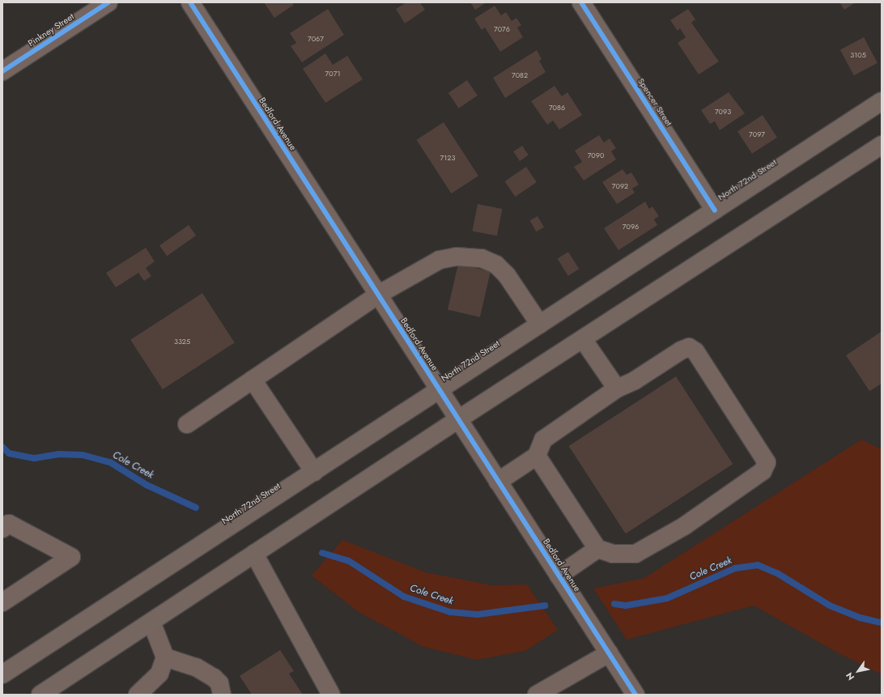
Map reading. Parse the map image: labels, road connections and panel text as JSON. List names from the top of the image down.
{
  "streets": {
    "main road": ["North 72nd Street"],
    "street": ["Pinkney Street", "Spencer Street", "Bedford Avenue"]
  },
  "crossings": [
    ["Spencer Street", "North 72nd Street"],
    ["Bedford Avenue", "North 72nd Street"]
  ],
  "water": ["Cole Creek"],
  "house_numbers": [
    "7076",
    "7067",
    "3105",
    "7071",
    "7082",
    "7086",
    "7093",
    "7097",
    "7090",
    "7123",
    "7092",
    "7096",
    "3325"
  ],
  "north": "bottom left"
}
